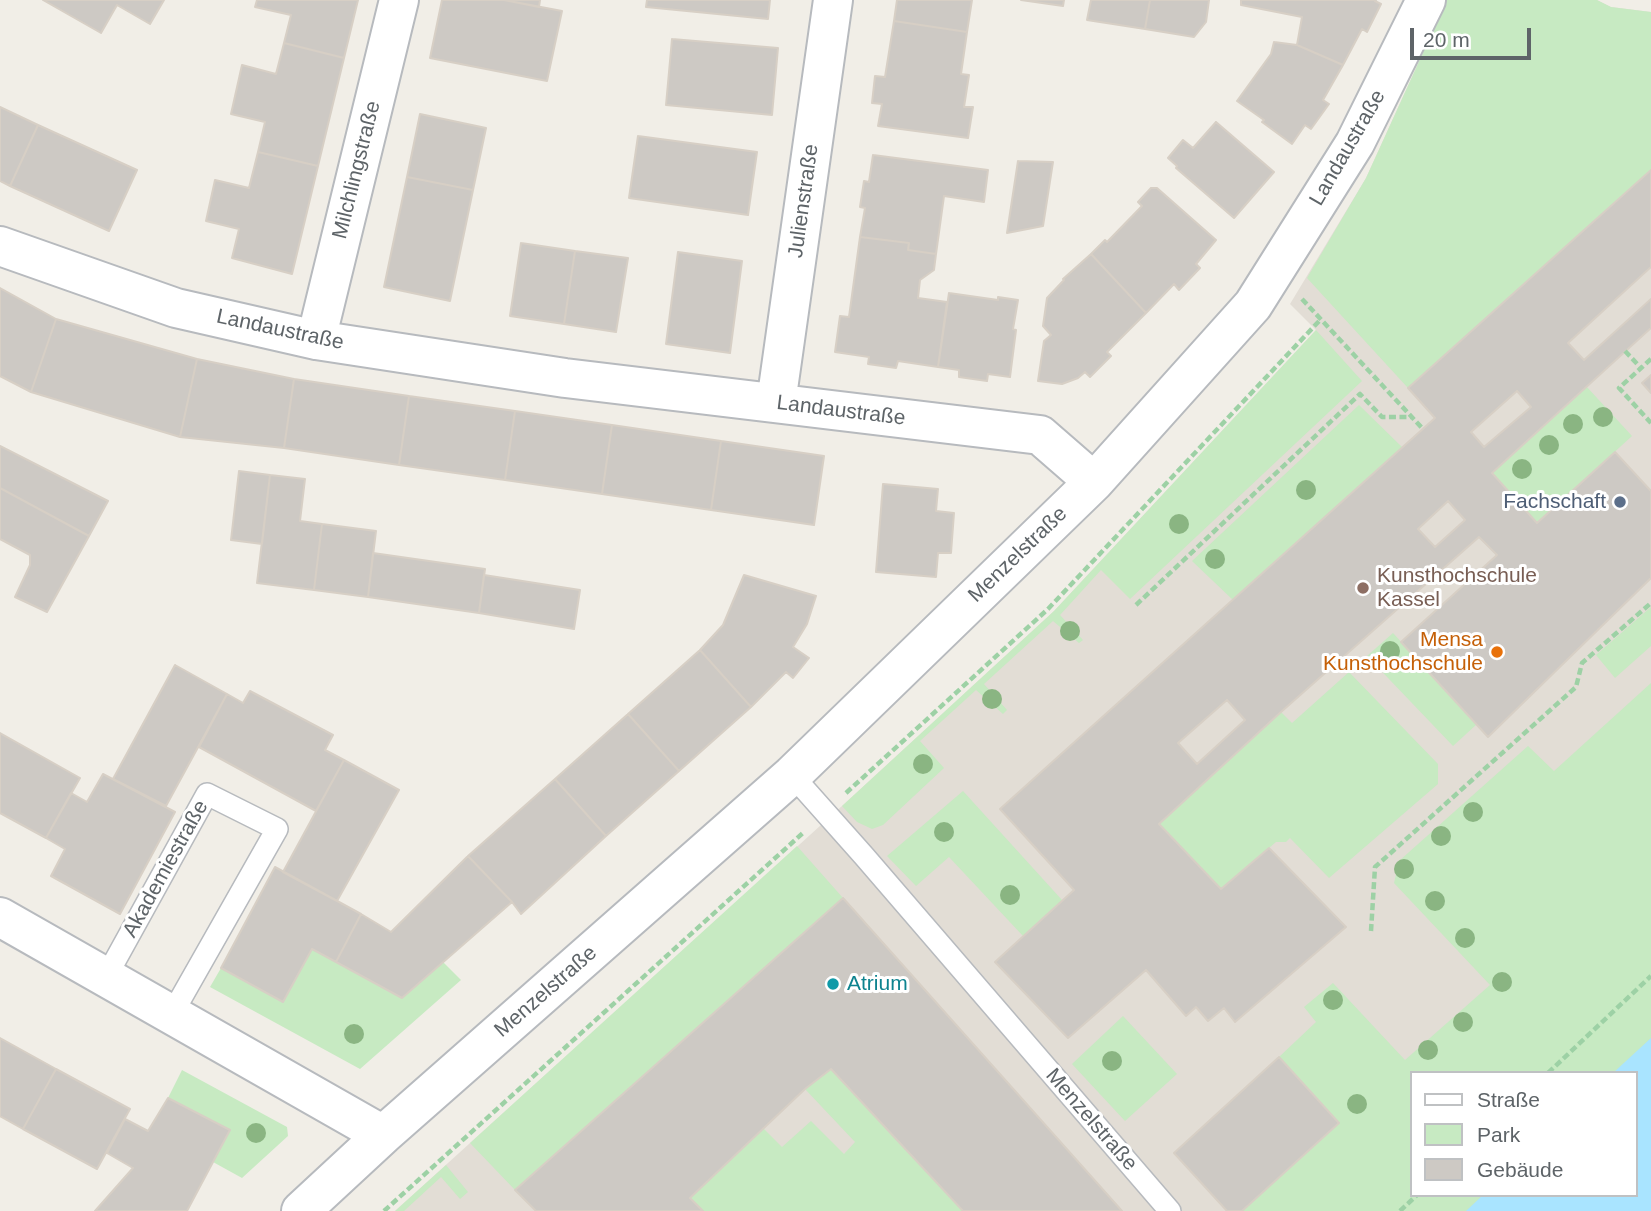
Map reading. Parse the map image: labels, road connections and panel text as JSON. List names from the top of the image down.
{
  "streets": {
    "street": [
      "Landaustraße",
      "Milchlingstraße",
      "Julienstraße",
      "Menzelstraße"
    ],
    "lane": ["Akademiestraße"]
  },
  "crossings": [
    ["Landaustraße", "Milchlingstraße"],
    ["Landaustraße", "Julienstraße"],
    ["Landaustraße", "Menzelstraße"]
  ],
  "places": [
    "Fachschaft",
    "Kunsthochschule Kassel",
    "Mensa Kunsthochschule",
    "Atrium"
  ],
  "legend": ["Straße", "Park", "Gebäude"],
  "scale_bar": "20 m"
}
